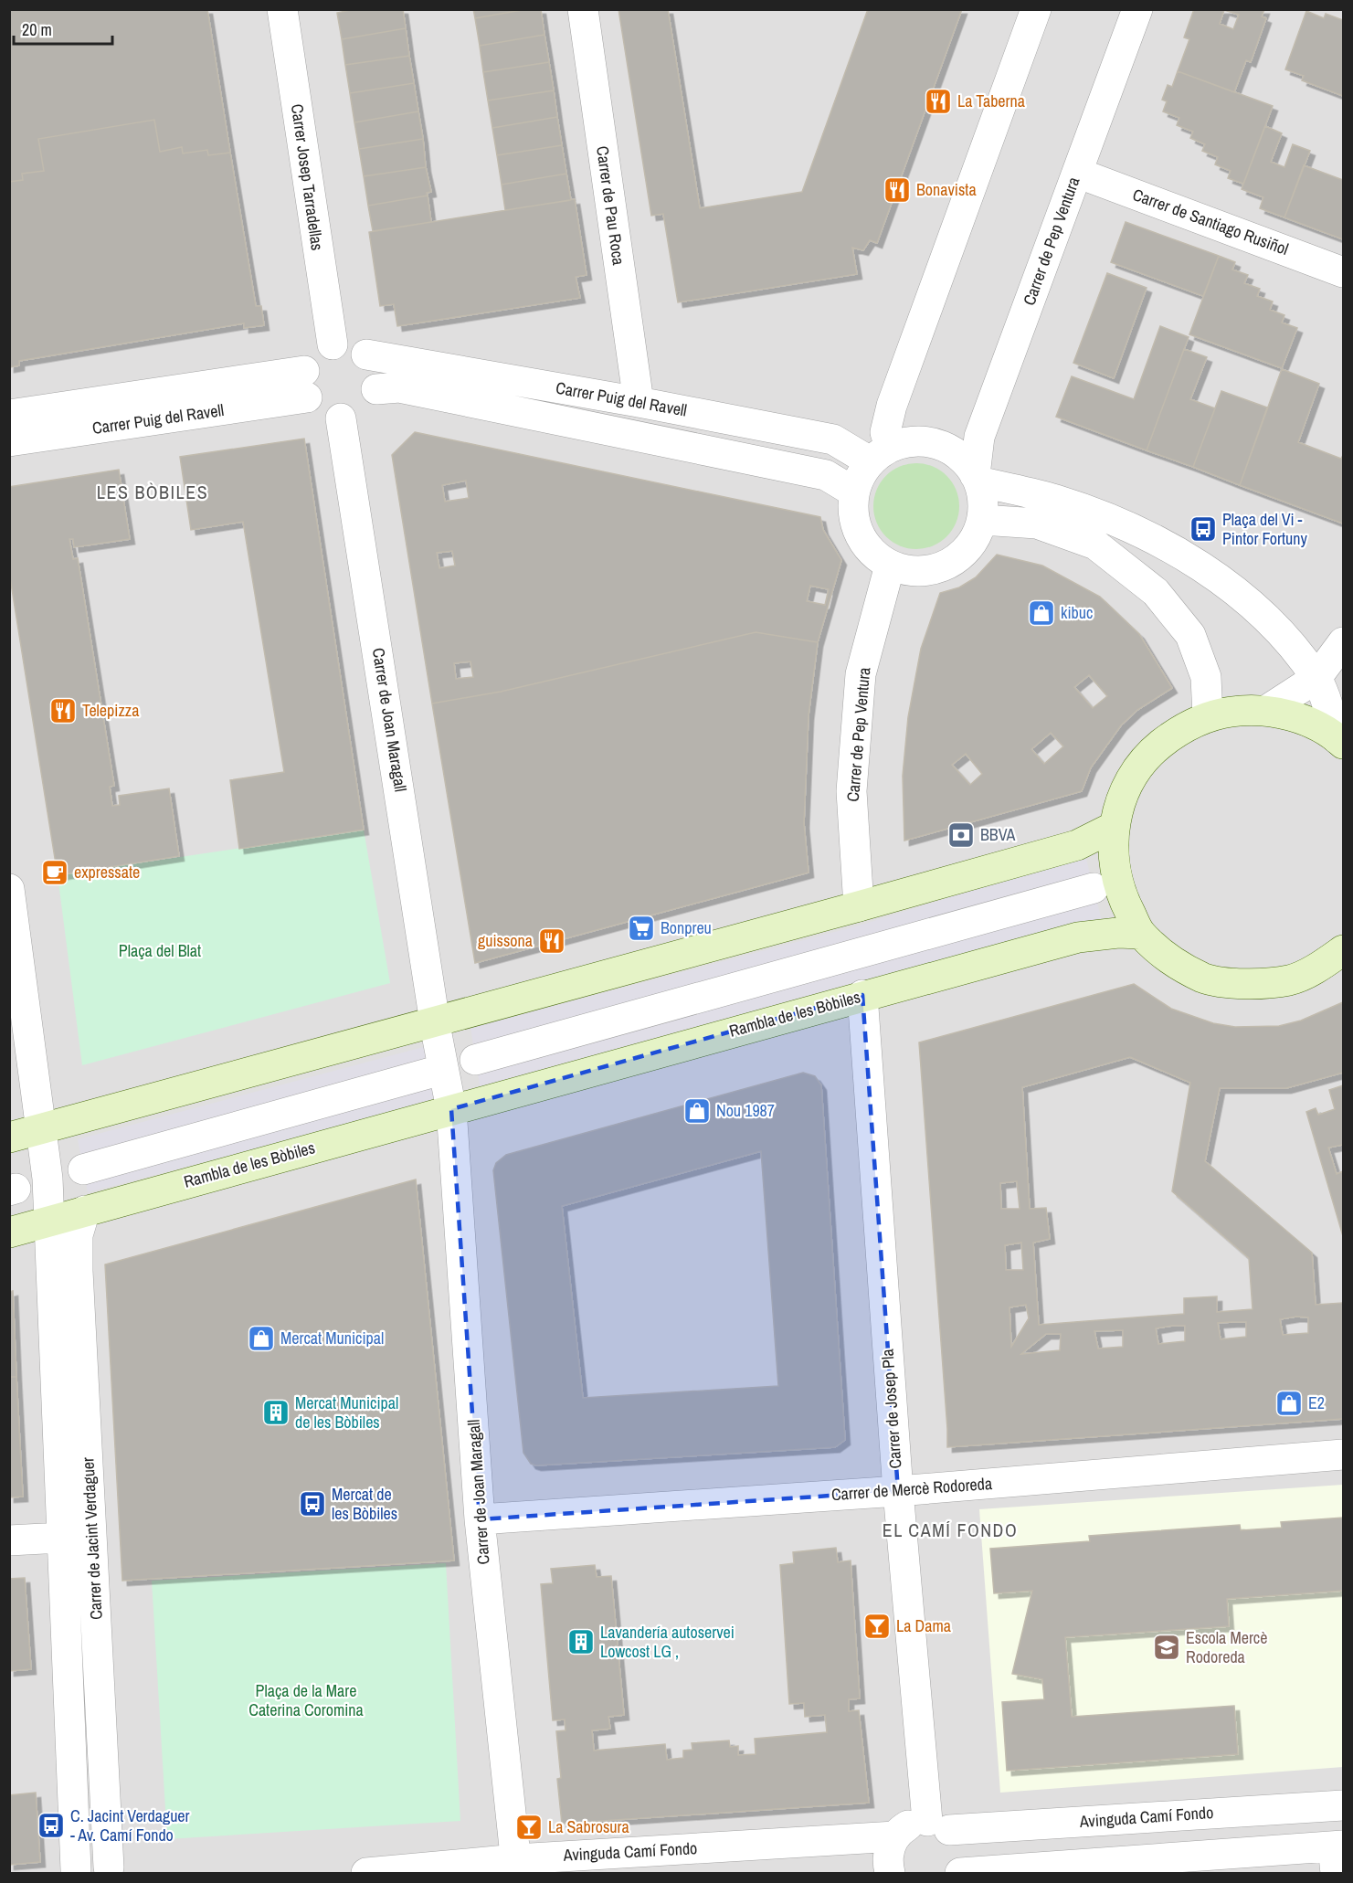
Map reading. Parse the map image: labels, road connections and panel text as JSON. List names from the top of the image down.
{
  "streets": {
    "main road": ["Rambla de les Bòbiles"],
    "street": [
      "Carrer Josep Tarradellas",
      "Carrer de Pau Roca",
      "Carrer de Santiago Rusiñol",
      "Carrer de Pep Ventura",
      "Carrer Puig del Ravell",
      "Carrer de Joan Maragall",
      "Carrer de Josep Pla",
      "Carrer de Mercè Rodoreda",
      "Carrer de Jacint Verdaguer",
      "Avinguda Camí Fondo"
    ]
  },
  "crossings": [
    ["Carrer Josep Tarradellas", "Carrer Puig del Ravell"],
    ["Carrer Josep Tarradellas", "Carrer de Joan Maragall"],
    ["Carrer de Pau Roca", "Carrer Puig del Ravell"],
    ["Carrer de Santiago Rusiñol", "Carrer de Pep Ventura"],
    ["Carrer de Pep Ventura", "Carrer Puig del Ravell"],
    ["Carrer Puig del Ravell", "Carrer de Joan Maragall"],
    ["Carrer de Joan Maragall", "Rambla de les Bòbiles"],
    ["Carrer de Joan Maragall", "Carrer de Mercè Rodoreda"],
    ["Carrer de Joan Maragall", "Avinguda Camí Fondo"],
    ["Rambla de les Bòbiles", "Carrer de Josep Pla"],
    ["Rambla de les Bòbiles", "Carrer de Jacint Verdaguer"],
    ["Carrer de Josep Pla", "Carrer de Mercè Rodoreda"],
    ["Carrer de Josep Pla", "Avinguda Camí Fondo"]
  ],
  "districts": ["LES BÒBILES", "EL CAMÍ FONDO"],
  "parks": ["Plaça del Blat", "Plaça de la Mare Caterina Coromina"],
  "places": {
    "restaurant": [
      "La Taberna",
      "Bonavista",
      "Telepizza",
      "guissona"
    ],
    "bus stop": ["Plaça del Vi - Pintor Fortuny", "Mercat de les Bòbiles", "C. Jacint Verdaguer - Av. Camí Fondo"],
    "shop": [
      "kibuc",
      "Nou 1987",
      "Mercat Municipal",
      "E2"
    ],
    "bank": ["BBVA"],
    "cafe": ["expressate"],
    "supermarket": ["Bonpreu"],
    "building": ["Mercat Municipal de les Bòbiles", "Lavandería autoservei Lowcost LG ,"],
    "bar": ["La Dama", "La Sabrosura"],
    "school or university": ["Escola Mercè Rodoreda"]
  },
  "scale_bar": "20 m"
}
